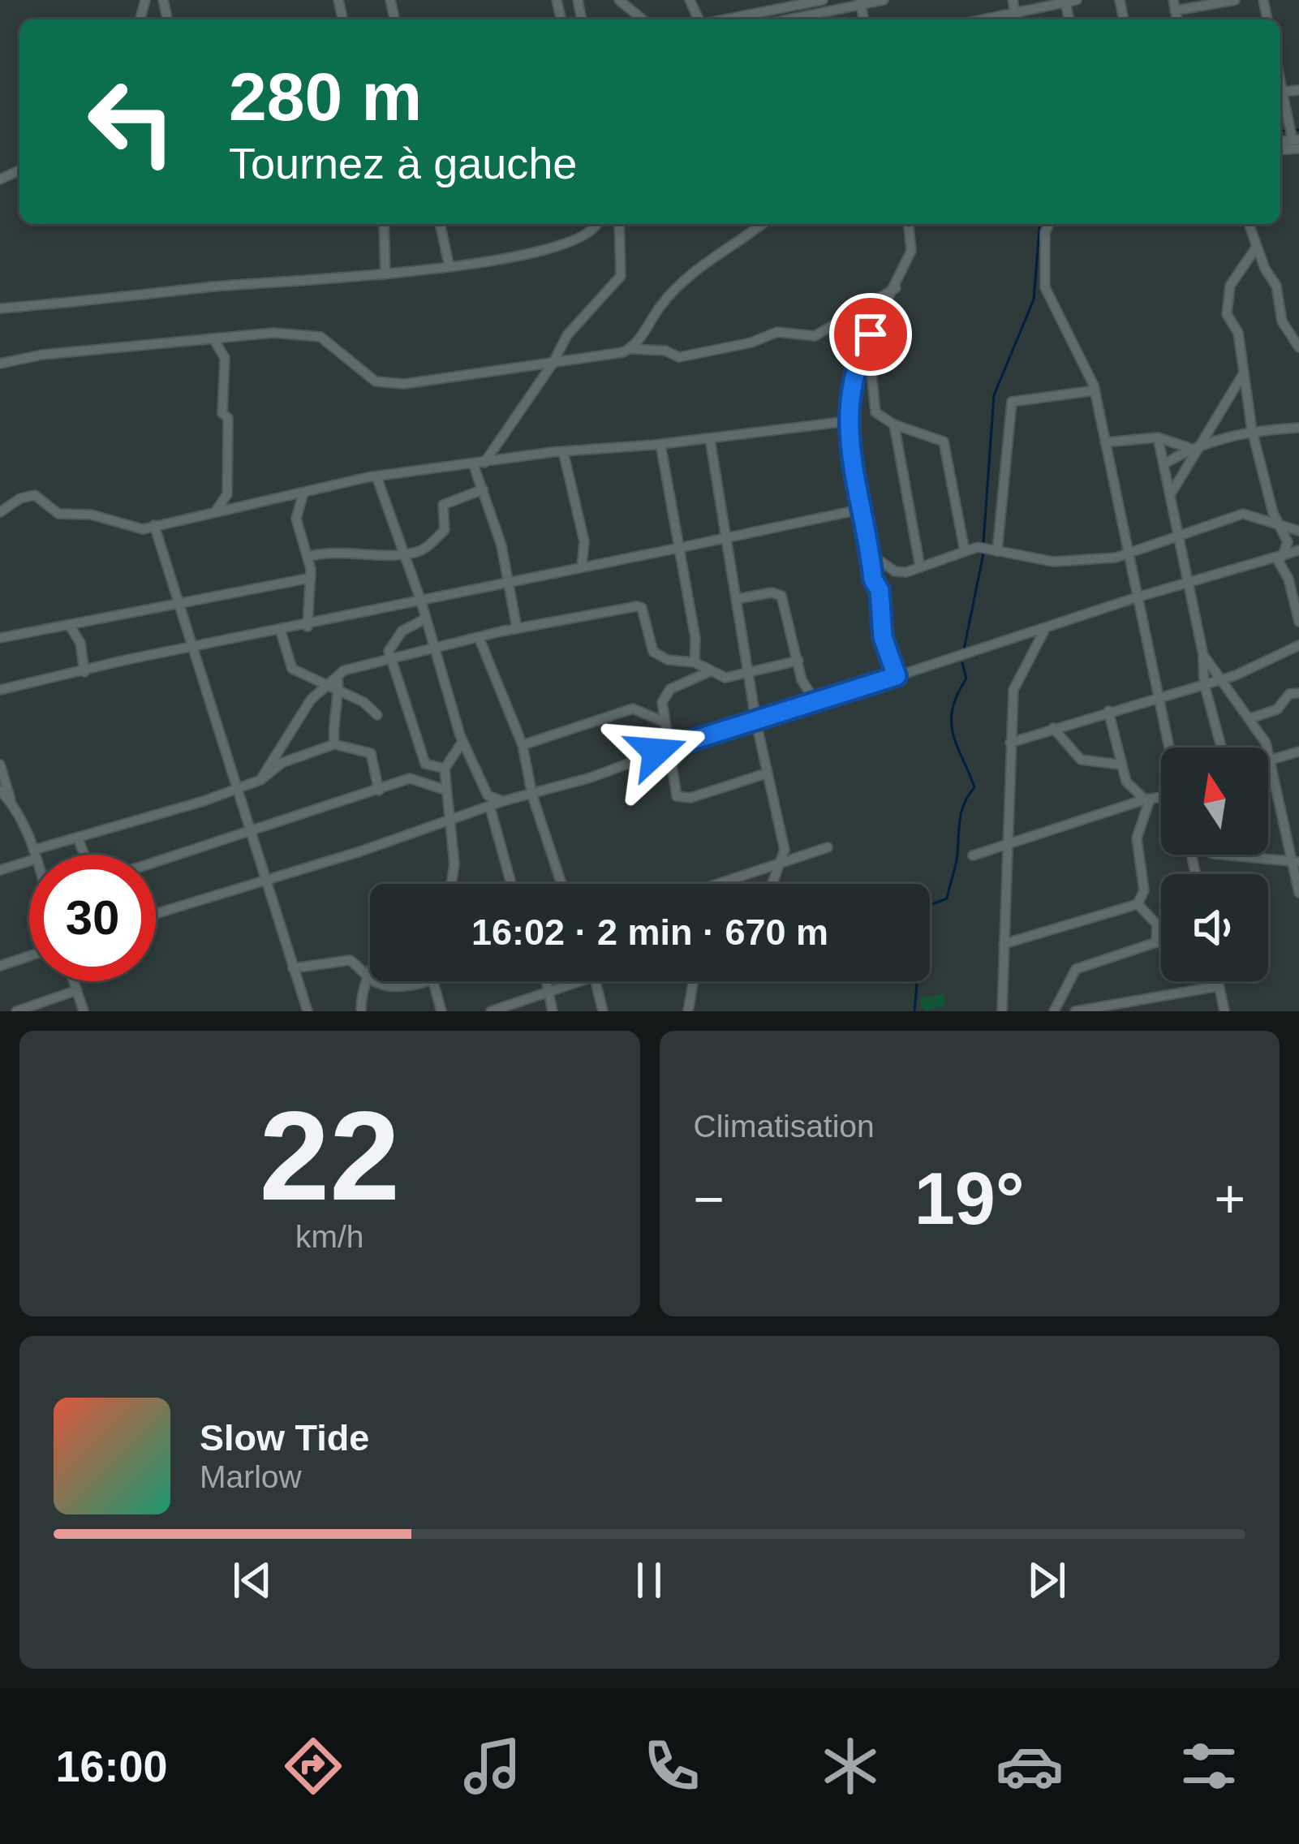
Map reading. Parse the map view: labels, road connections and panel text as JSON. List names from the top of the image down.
{
  "north": "top",
  "page": {
    "turn": ["280 m", "Tournez à gauche"],
    "limit": "30",
    "trip": "16:02 · 2 min · 670 m",
    "tile": [
      ["22", "km/h"],
      "Climatisation"
    ],
    "heat": ["−", "19°", "+"],
    "song": ["Slow Tide", "Marlow"],
    "tabs": "16:00"
  }
}
